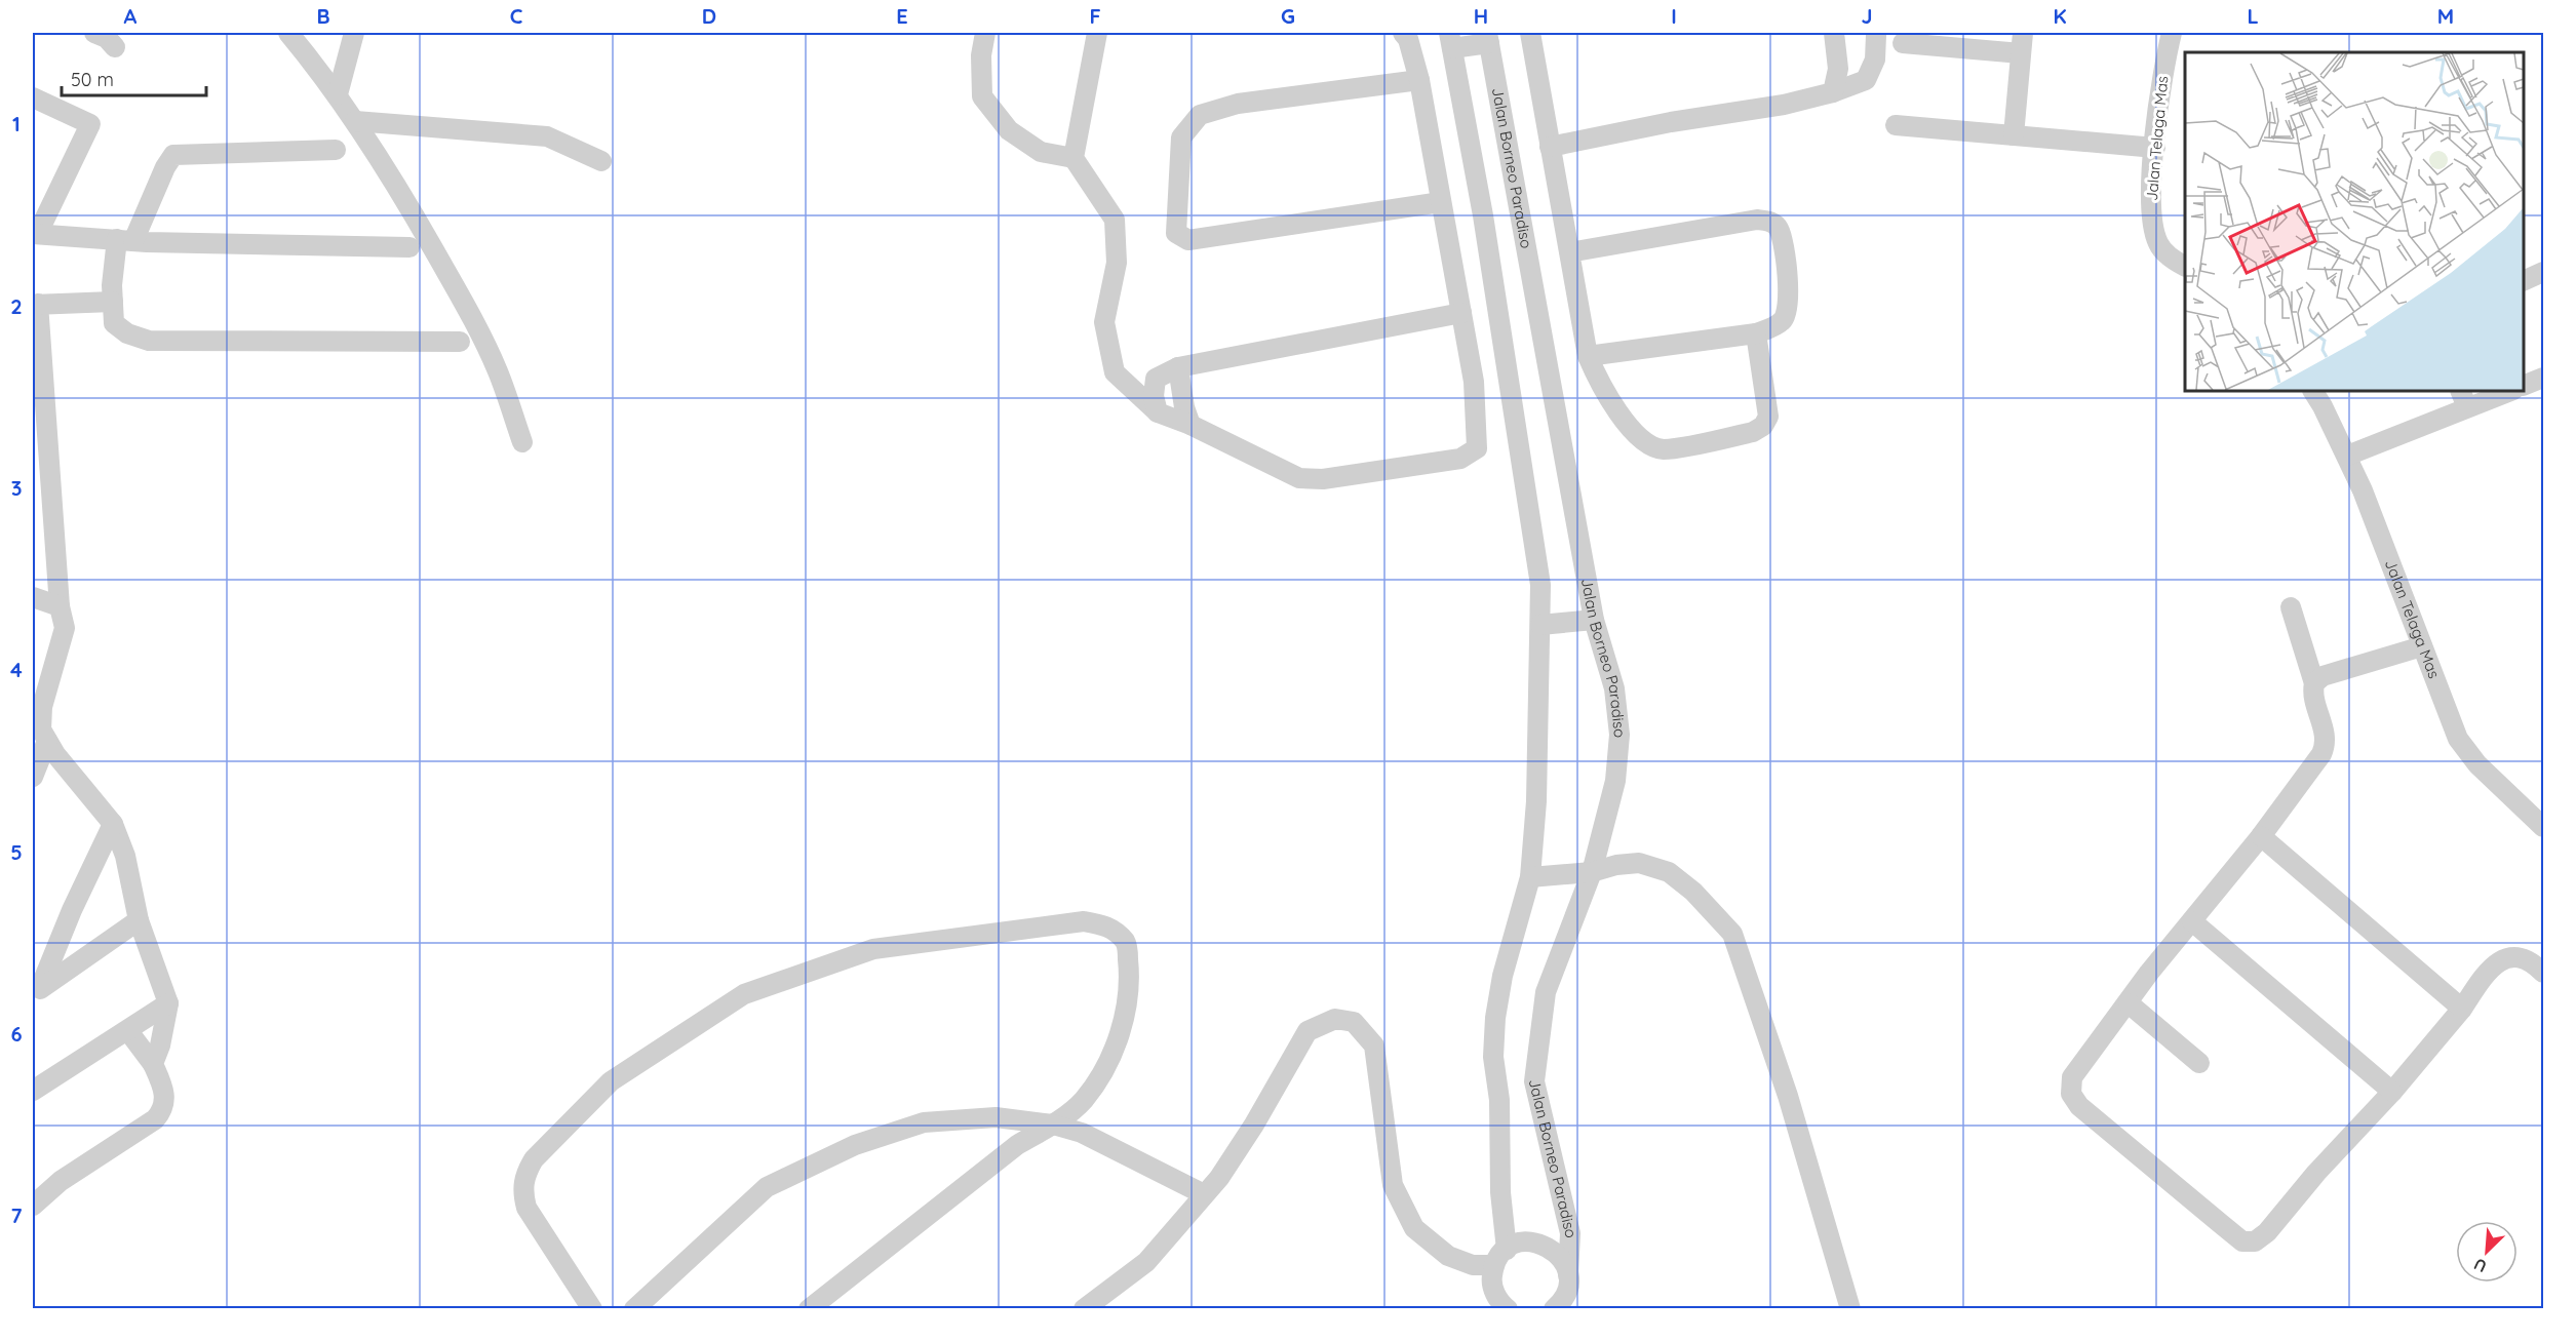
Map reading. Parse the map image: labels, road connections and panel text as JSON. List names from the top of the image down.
{
  "streets": {
    "street": ["Jalan Telaga Mas", "Jalan Borneo Paradiso"]
  },
  "scale_bar": "50 m",
  "north": "bottom left",
  "grid": {
    "columns": [
      "A",
      "B",
      "C",
      "D",
      "E",
      "F",
      "G",
      "H",
      "I",
      "J",
      "K",
      "L",
      "M"
    ],
    "rows": [
      "1",
      "2",
      "3",
      "4",
      "5",
      "6",
      "7"
    ]
  }
}
